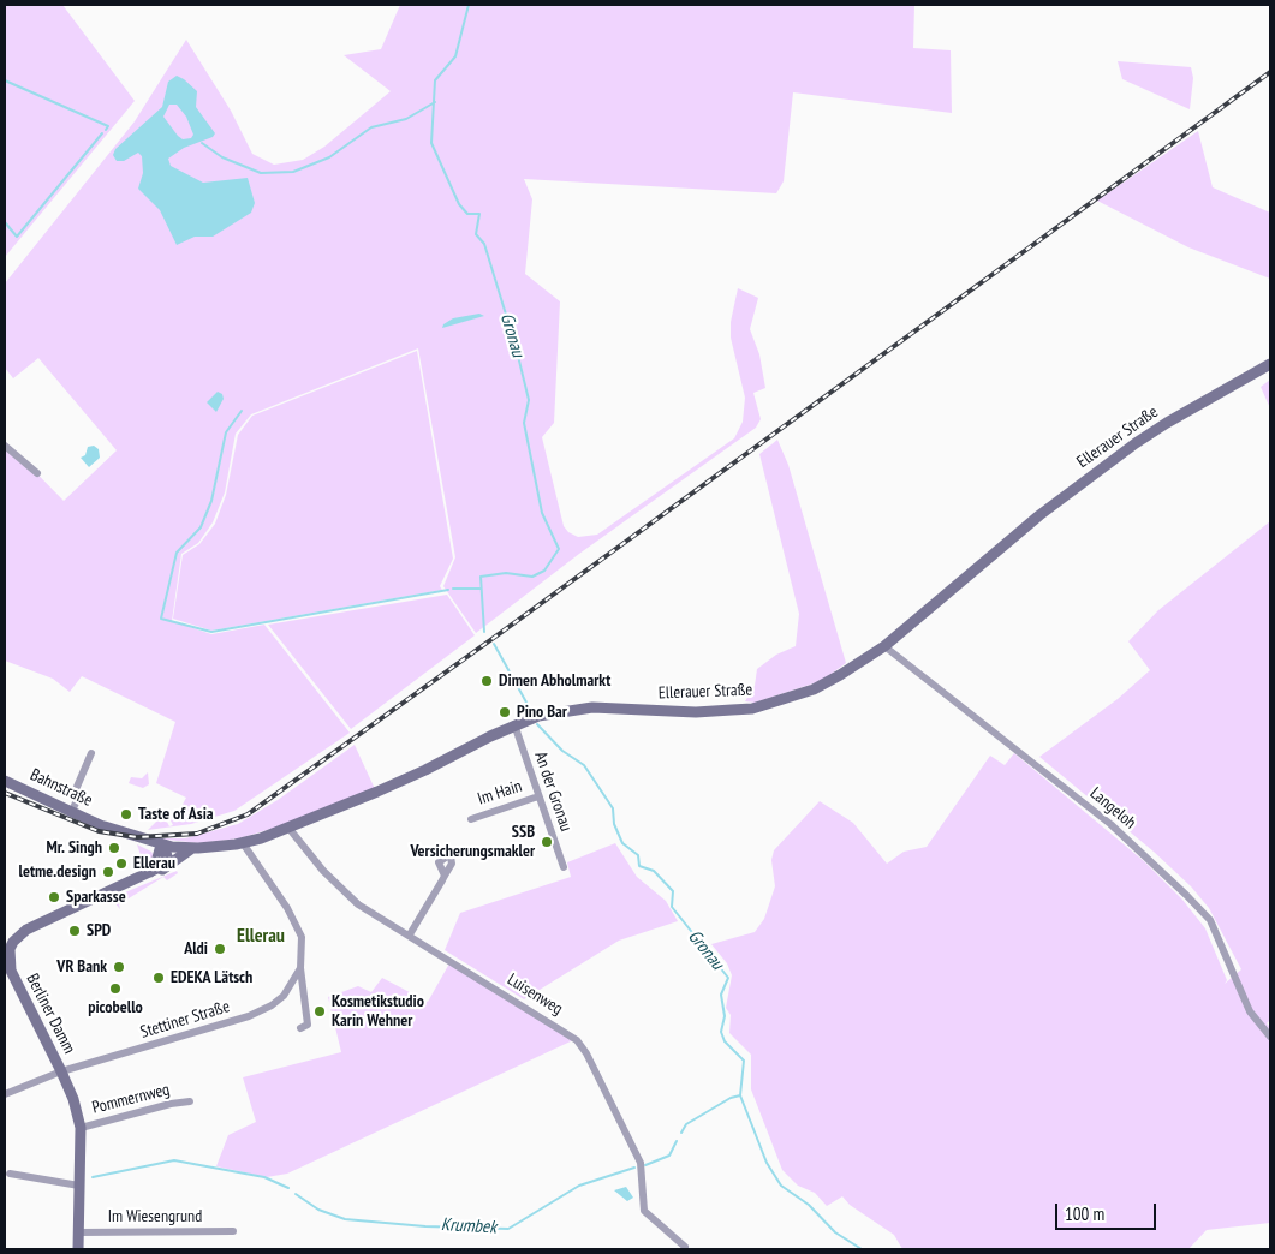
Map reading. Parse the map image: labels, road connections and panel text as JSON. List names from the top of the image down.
{
  "streets": {
    "main road": ["Ellerauer Straße", "Bahnstraße", "Berliner Damm"],
    "street": [
      "An der Gronau",
      "Im Hain",
      "Langeloh",
      "Luisenweg",
      "Stettiner Straße",
      "Pommernweg",
      "Im Wiesengrund"
    ]
  },
  "crossings": [
    ["Ellerauer Straße", "Bahnstraße"],
    ["Ellerauer Straße", "An der Gronau"],
    ["Ellerauer Straße", "Langeloh"],
    ["Ellerauer Straße", "Luisenweg"],
    ["Ellerauer Straße", "Berliner Damm"],
    ["Ellerauer Straße", "Stettiner Straße"],
    ["Bahnstraße", "Berliner Damm"],
    ["An der Gronau", "Im Hain"],
    ["Berliner Damm", "Stettiner Straße"],
    ["Berliner Damm", "Pommernweg"],
    ["Berliner Damm", "Im Wiesengrund"]
  ],
  "districts": ["Ellerau"],
  "water": ["Gronau", "Krumbek"],
  "places": [
    "Dimen Abholmarkt",
    "Pino Bar",
    "Taste of Asia",
    "SSB Versicherungsmakler",
    "Mr. Singh",
    "Ellerau",
    "letme.design",
    "Sparkasse",
    "SPD",
    "Aldi",
    "VR Bank",
    "EDEKA Lätsch",
    "picobello",
    "Kosmetikstudio Karin Wehner"
  ],
  "scale_bar": "100 m"
}
